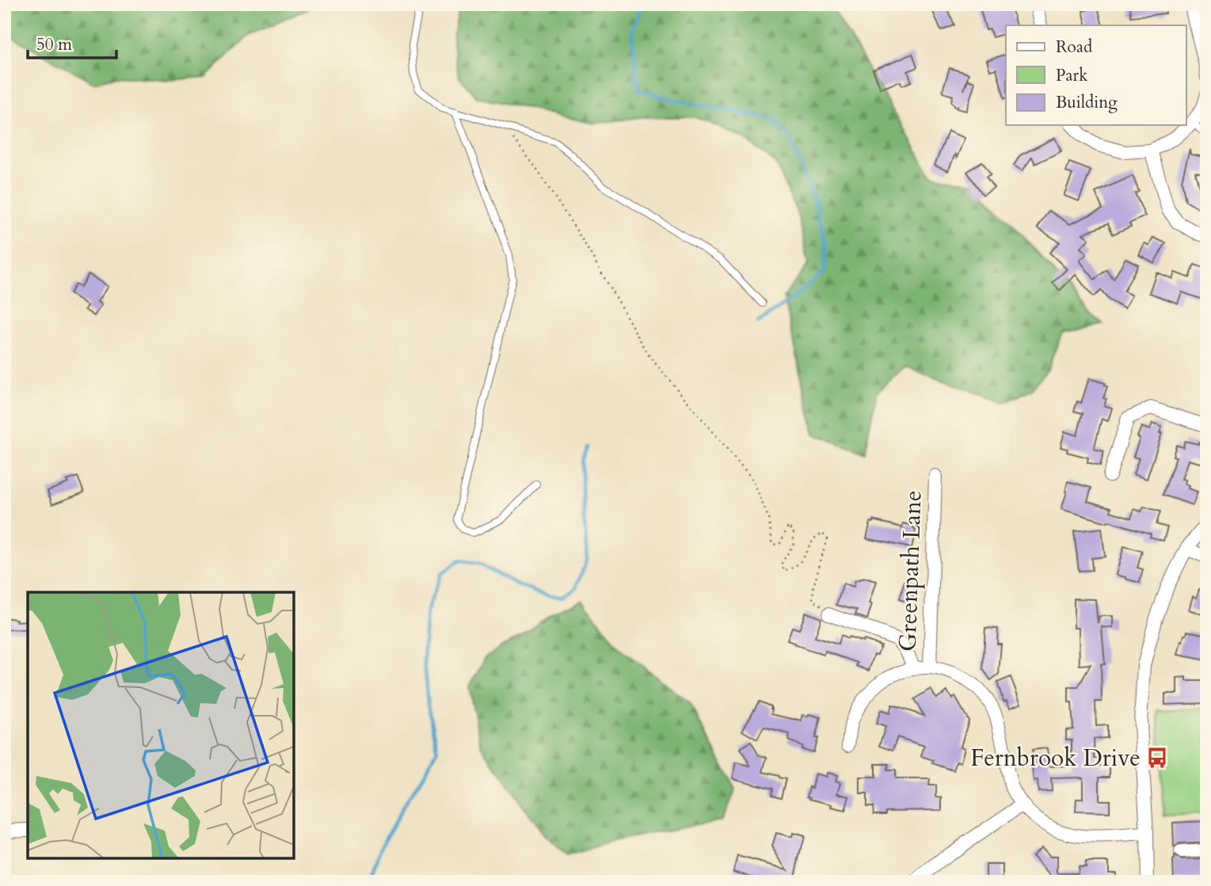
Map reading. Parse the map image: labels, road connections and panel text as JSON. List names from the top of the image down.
{
  "streets": {
    "street": ["Greenpath Lane"]
  },
  "places": {
    "bus stop": ["Fernbrook Drive"]
  },
  "legend": ["Road", "Park", "Building"],
  "scale_bar": "50 m"
}
